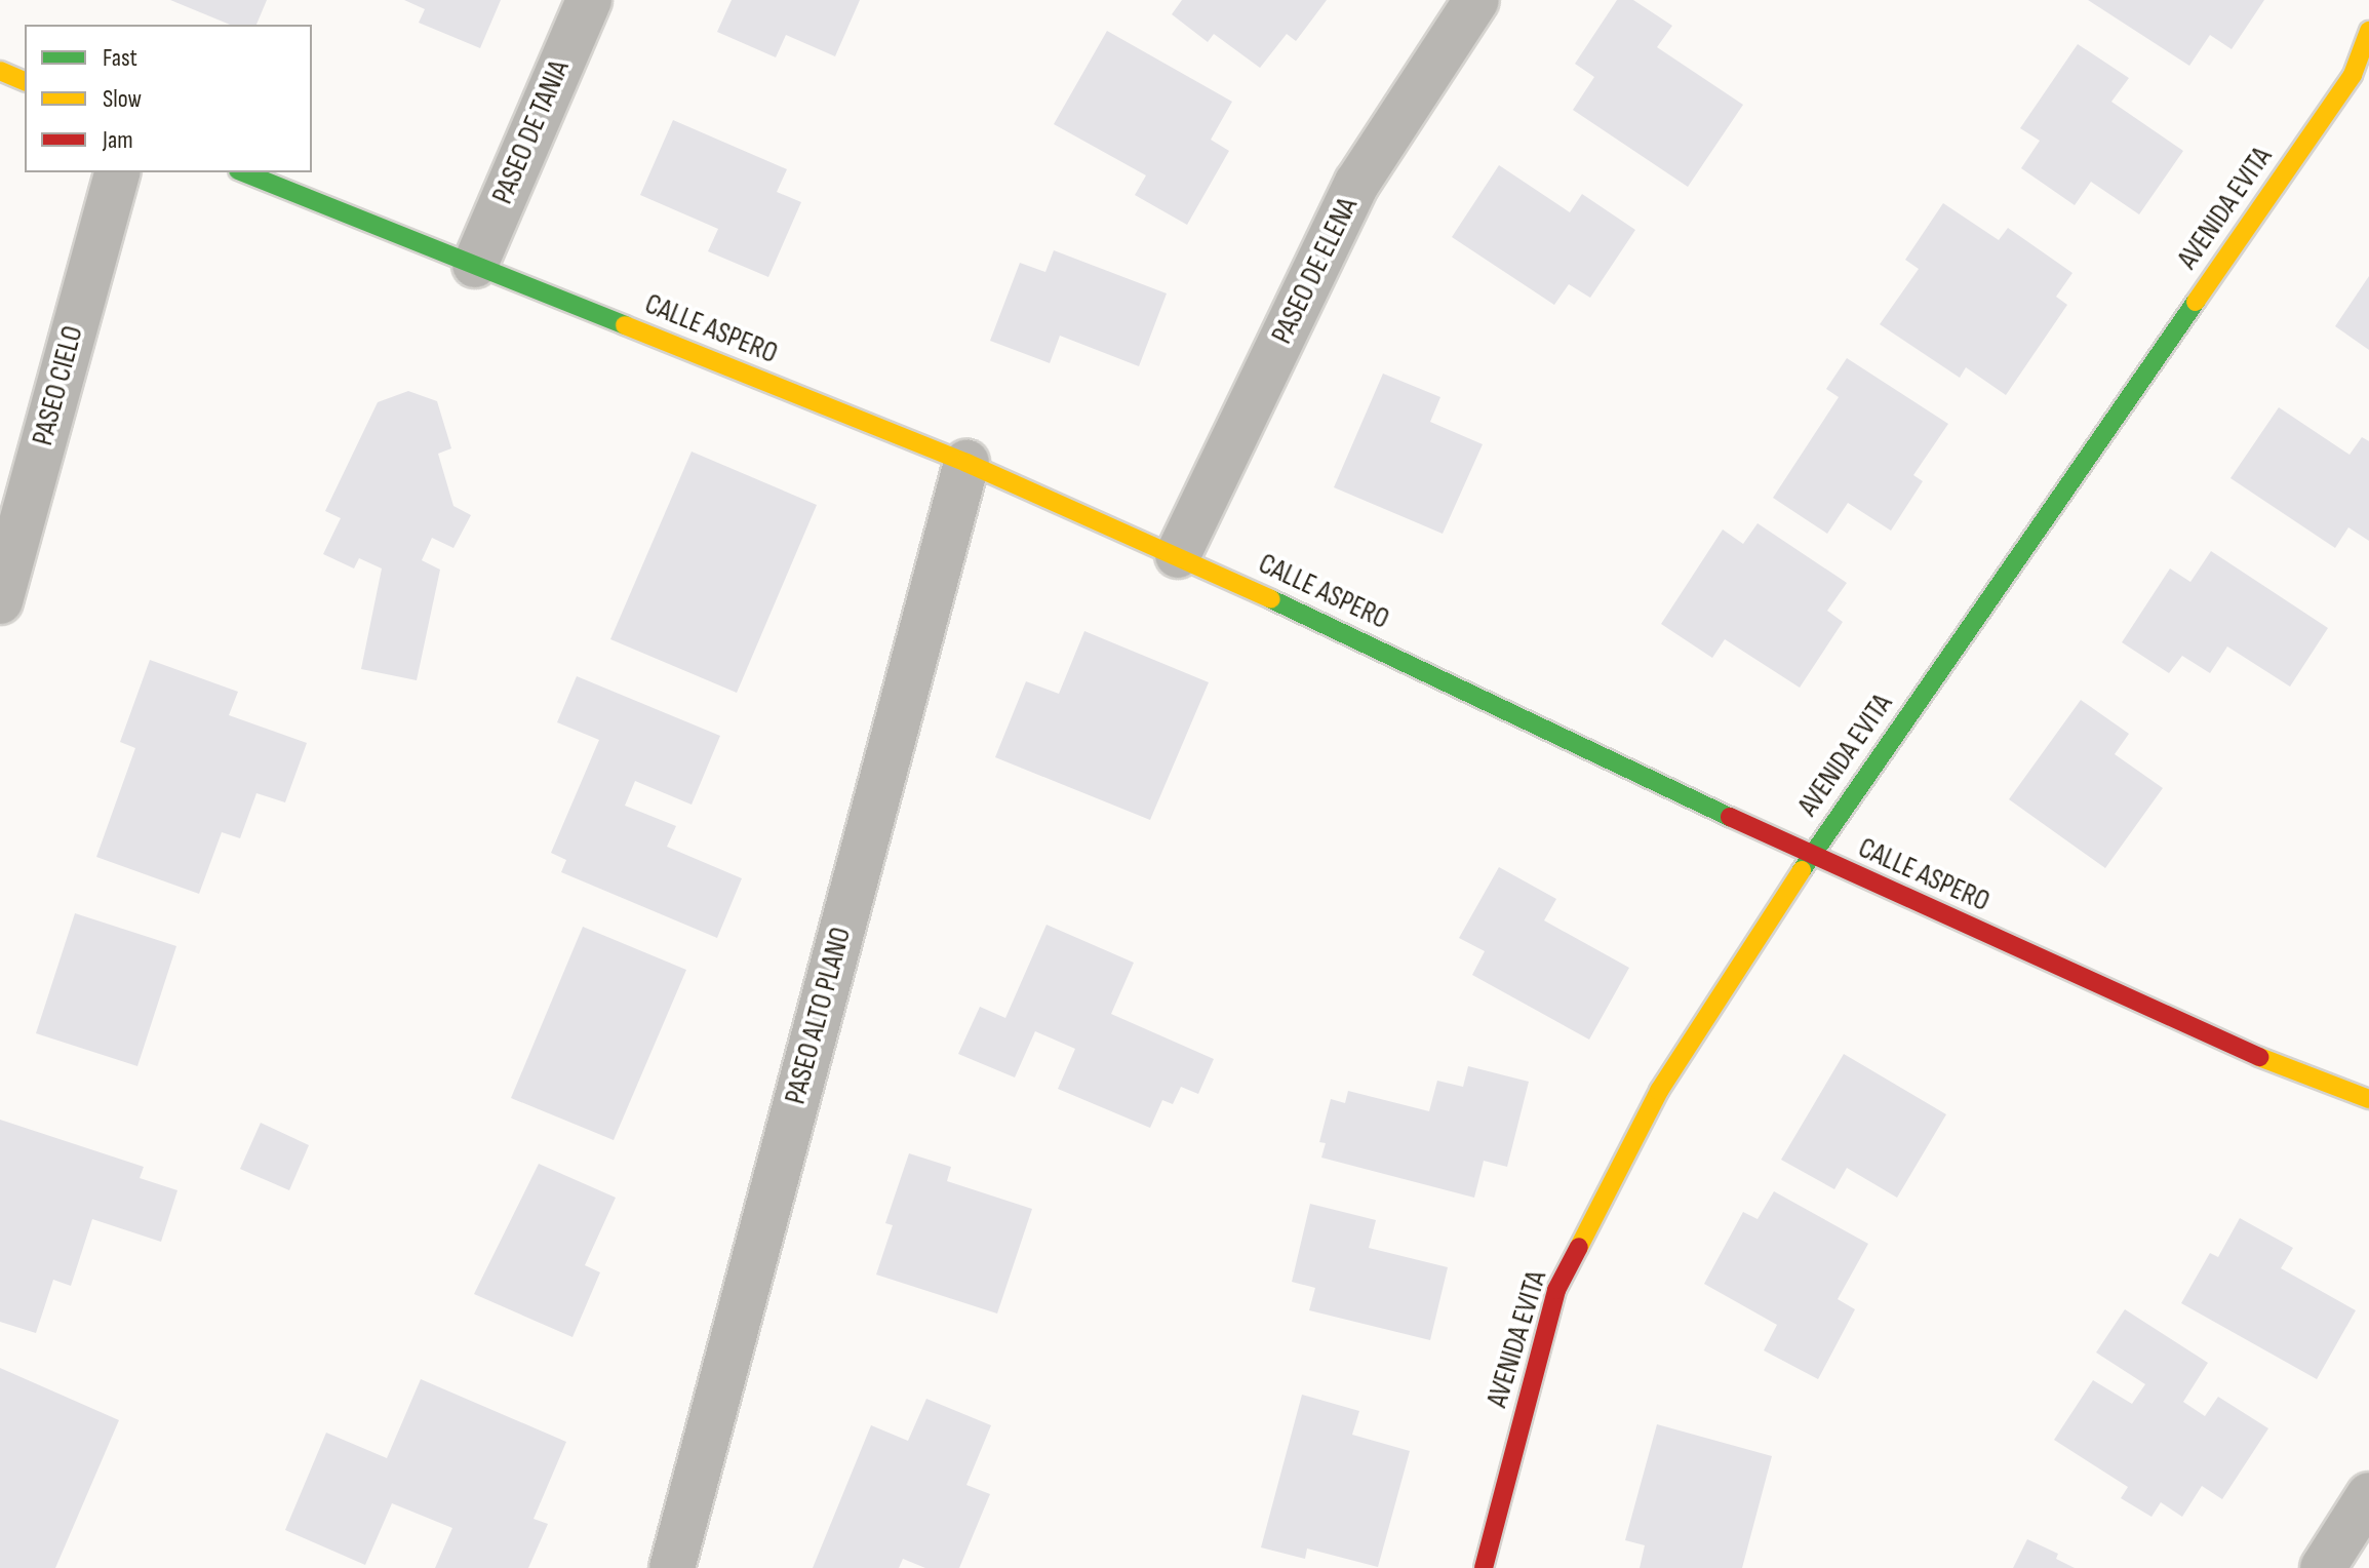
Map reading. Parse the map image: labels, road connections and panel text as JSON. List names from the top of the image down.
{
  "streets": {
    "street": [
      "PASEO DE TANIA",
      "AVENIDA EVITA",
      "PASEO DE ELENA",
      "CALLE ASPERO",
      "PASEO CIELO",
      "PASEO ALTO PLANO"
    ]
  },
  "crossings": [
    ["PASEO DE TANIA", "CALLE ASPERO"],
    ["AVENIDA EVITA", "CALLE ASPERO"],
    ["PASEO DE ELENA", "CALLE ASPERO"],
    ["CALLE ASPERO", "PASEO ALTO PLANO"]
  ],
  "legend": ["Fast", "Slow", "Jam"]
}
